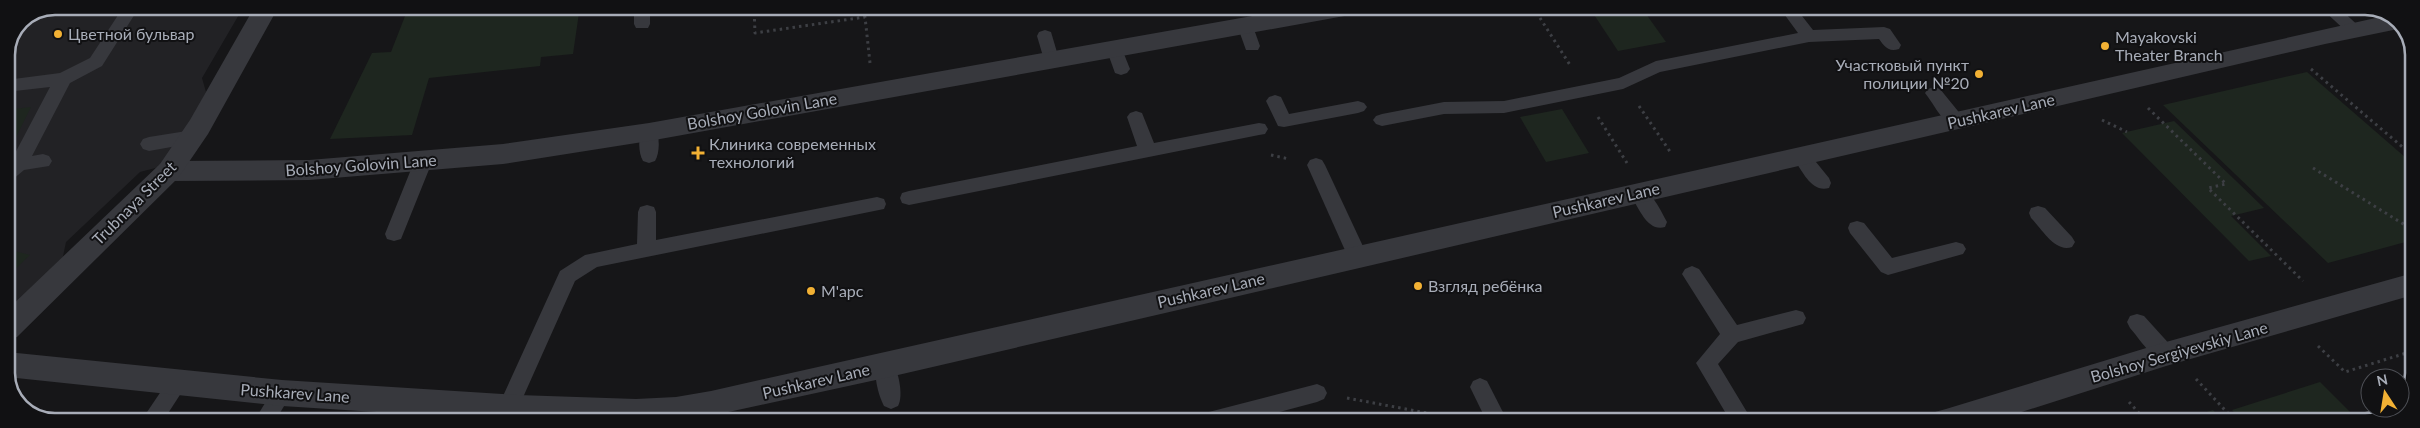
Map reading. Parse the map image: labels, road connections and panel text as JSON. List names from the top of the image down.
{
  "streets": {
    "street": [
      "Bolshoy Golovin Lane",
      "Pushkarev Lane",
      "Trubnaya Street",
      "Bolshoy Sergiyevskiy Lane"
    ]
  },
  "crossings": [
    ["Bolshoy Golovin Lane", "Trubnaya Street"]
  ],
  "places": {
    "other": [
      "Цветной бульвар",
      "Mayakovski Theater Branch",
      "Участковый пункт полиции №20",
      "Взгляд ребёнка",
      "М'арс"
    ],
    "health": ["Клиника современных технологий"]
  },
  "north": "top"
}
